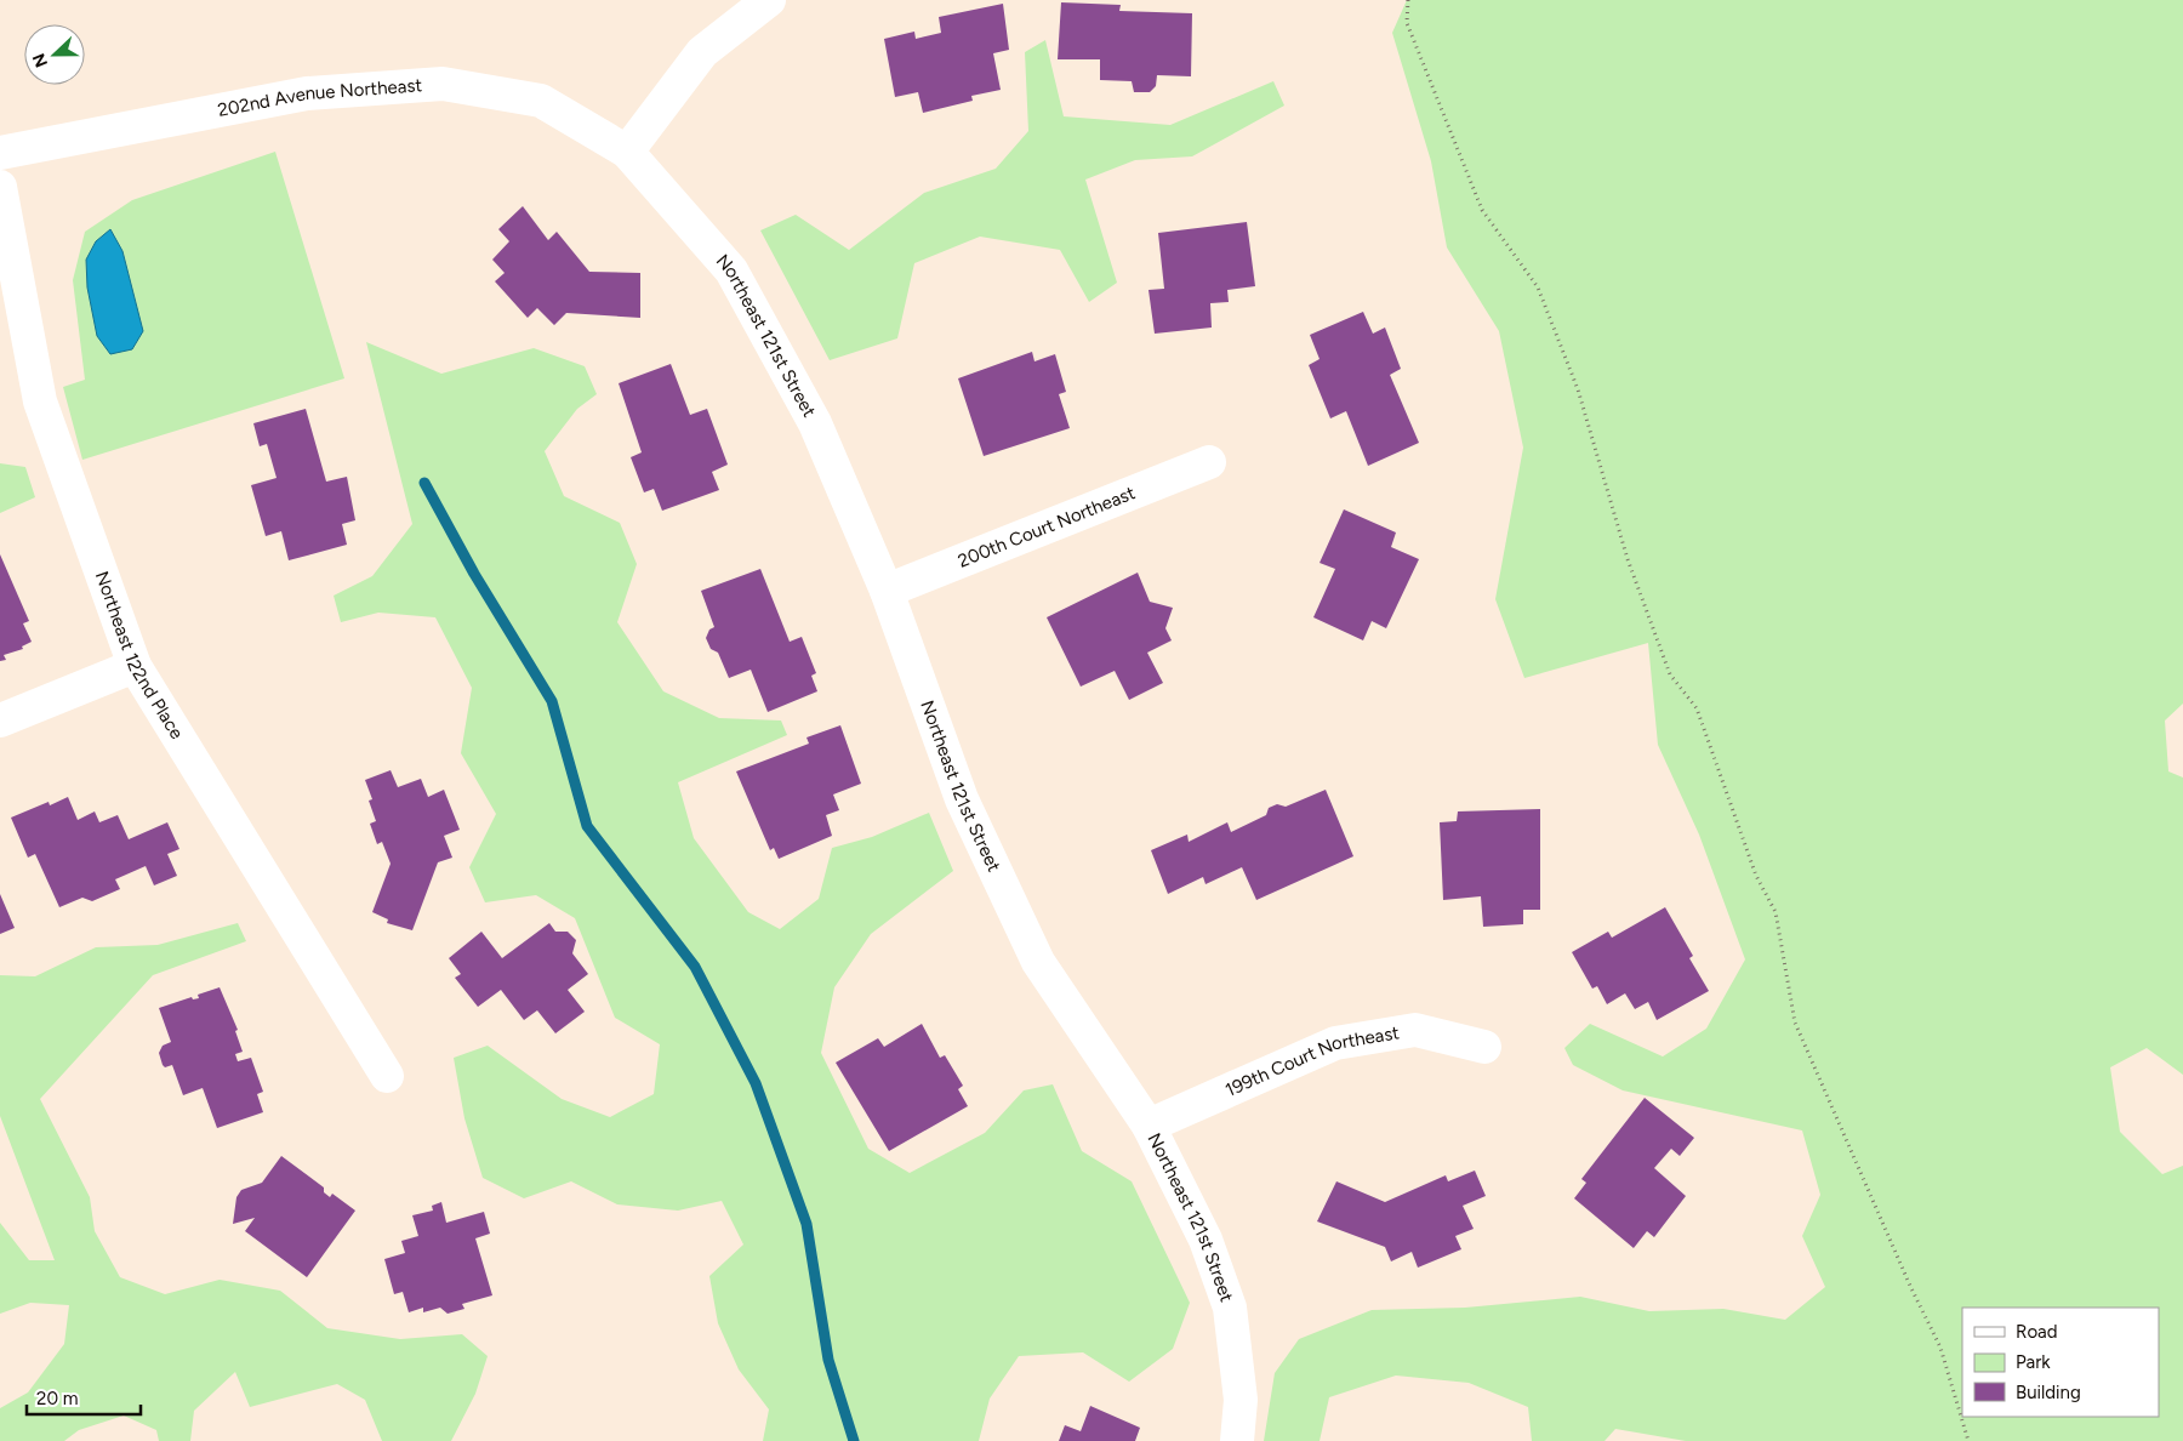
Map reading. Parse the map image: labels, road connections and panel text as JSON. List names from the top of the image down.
{
  "streets": {
    "street": [
      "202nd Avenue Northeast",
      "Northeast 121st Street",
      "200th Court Northeast",
      "Northeast 122nd Place",
      "199th Court Northeast"
    ]
  },
  "crossings": [
    ["202nd Avenue Northeast", "Northeast 121st Street"],
    ["Northeast 121st Street", "200th Court Northeast"],
    ["Northeast 121st Street", "199th Court Northeast"]
  ],
  "legend": ["Road", "Park", "Building"],
  "scale_bar": "20 m",
  "north": "left"
}
